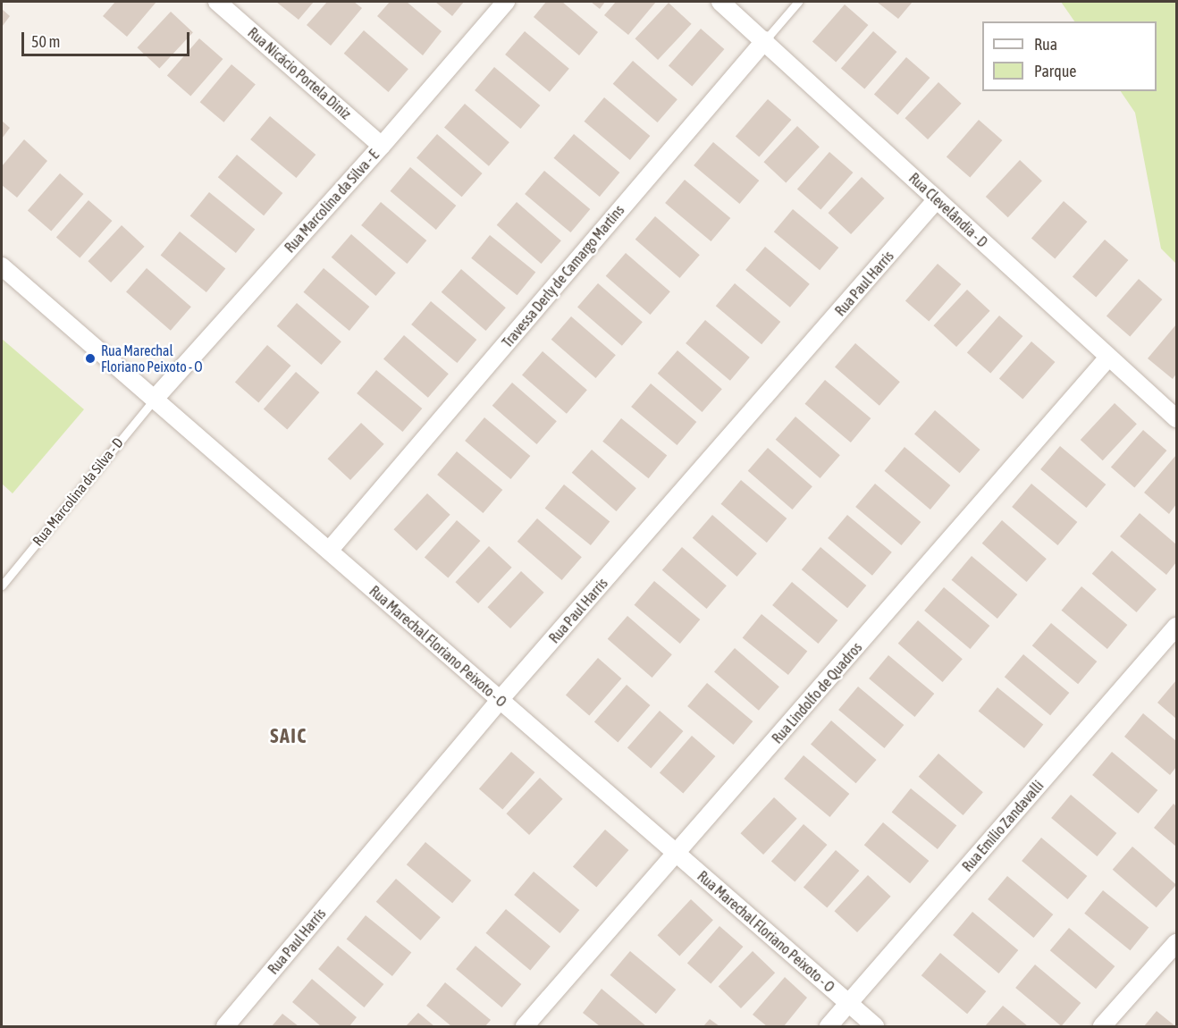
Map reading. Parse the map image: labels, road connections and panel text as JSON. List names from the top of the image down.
{
  "streets": {
    "street": [
      "Rua Nicácio Portela Diniz",
      "Rua Marcolina da Silva - E",
      "Rua Clevelândia - D",
      "Travessa Derly de Camargo Martins",
      "Rua Paul Harris",
      "Rua Marechal Floriano Peixoto - O",
      "Rua Lindolfo de Quadros",
      "Rua Emílio Zandavalli"
    ],
    "lane": ["Rua Marcolina da Silva - D"]
  },
  "crossings": [
    ["Rua Nicácio Portela Diniz", "Rua Marcolina da Silva - E"],
    ["Rua Marcolina da Silva - E", "Rua Marcolina da Silva - D"],
    ["Rua Marcolina da Silva - E", "Rua Marechal Floriano Peixoto - O"],
    ["Rua Clevelândia - D", "Travessa Derly de Camargo Martins"],
    ["Rua Clevelândia - D", "Rua Paul Harris"],
    ["Rua Clevelândia - D", "Rua Lindolfo de Quadros"],
    ["Travessa Derly de Camargo Martins", "Rua Marechal Floriano Peixoto - O"],
    ["Rua Paul Harris", "Rua Marechal Floriano Peixoto - O"],
    ["Rua Marcolina da Silva - D", "Rua Marechal Floriano Peixoto - O"],
    ["Rua Marechal Floriano Peixoto - O", "Rua Lindolfo de Quadros"],
    ["Rua Marechal Floriano Peixoto - O", "Rua Emílio Zandavalli"]
  ],
  "districts": ["SAIC"],
  "places": ["Rua Marechal Floriano Peixoto - O"],
  "legend": ["Rua", "Parque"],
  "scale_bar": "50 m"
}
